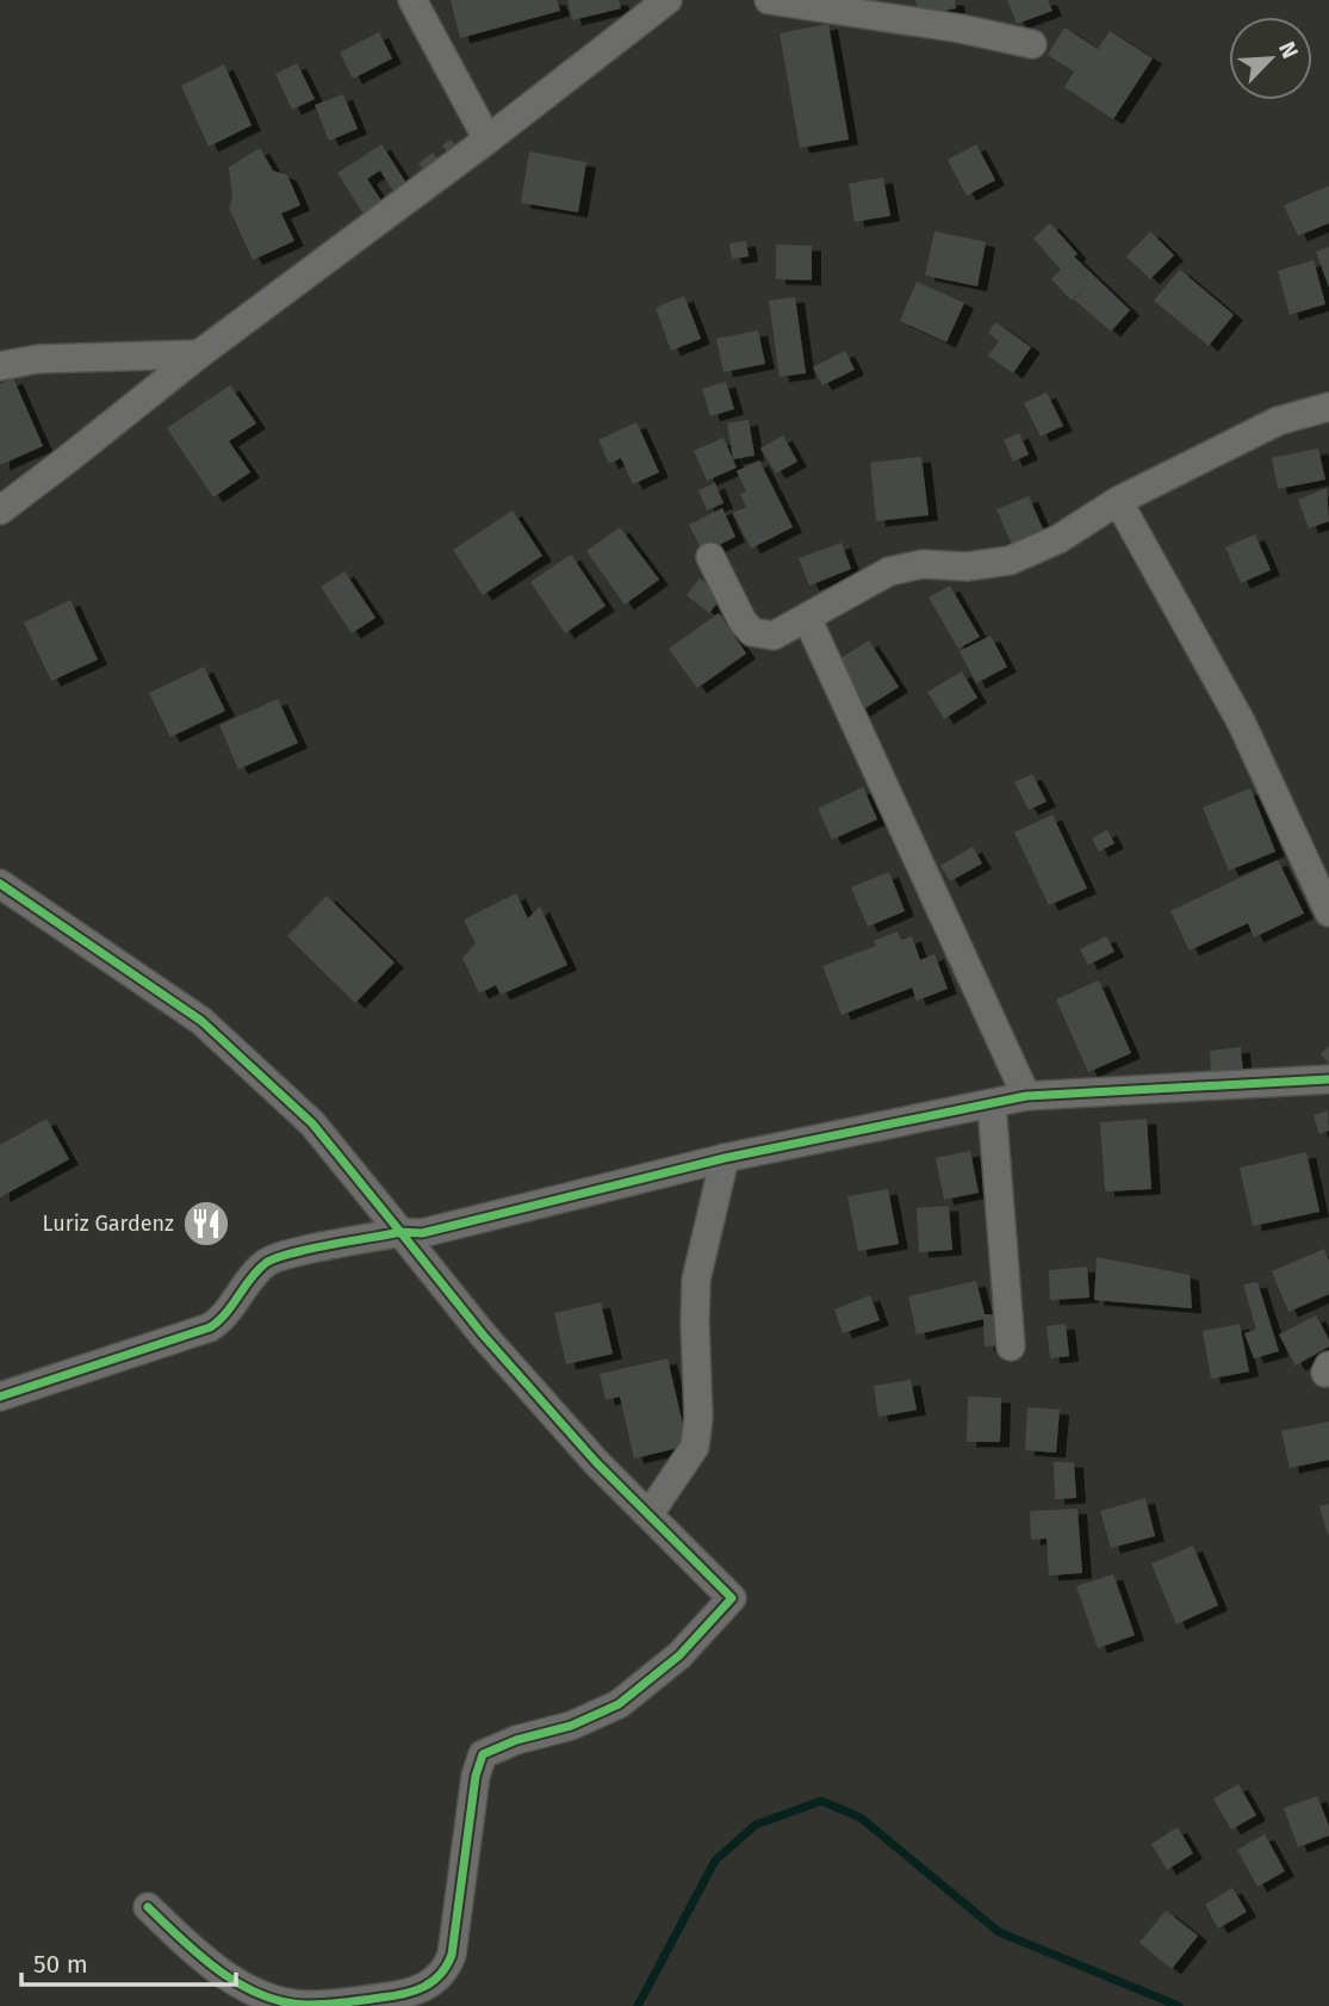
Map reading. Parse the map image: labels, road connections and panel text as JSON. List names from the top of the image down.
{
  "places": {
    "restaurant": ["Luriz Gardenz"]
  },
  "scale_bar": "50 m",
  "north": "top right"
}
